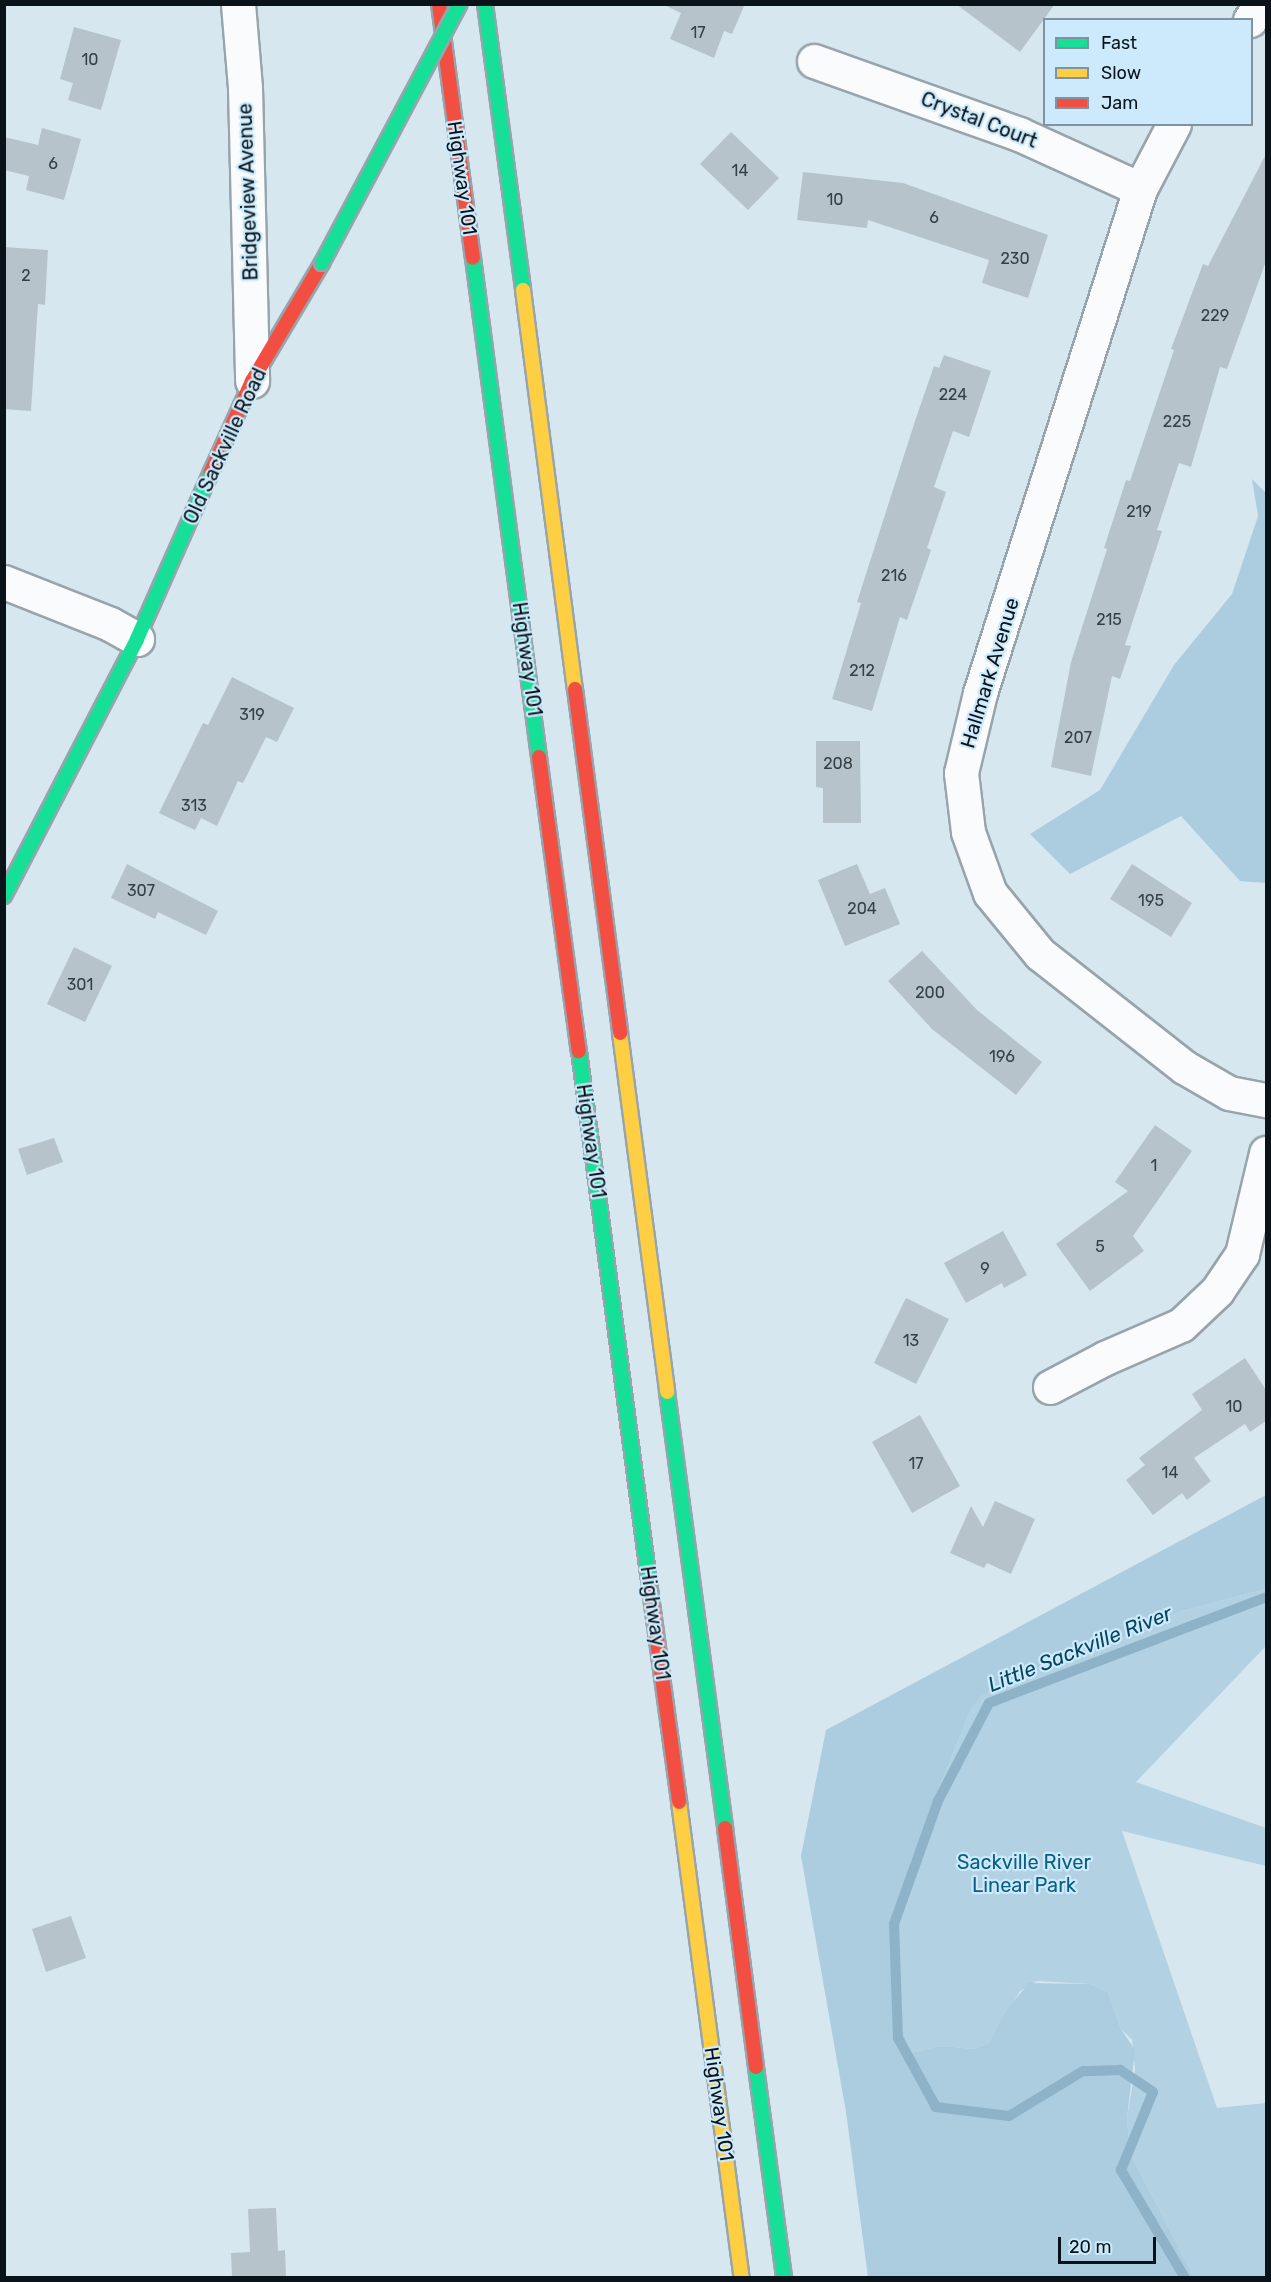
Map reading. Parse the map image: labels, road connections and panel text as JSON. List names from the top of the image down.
{
  "streets": {
    "main road": ["Highway 101", "Old Sackville Road"],
    "street": ["Crystal Court", "Bridgeview Avenue", "Hallmark Avenue"]
  },
  "crossings": [
    ["Crystal Court", "Hallmark Avenue"],
    ["Bridgeview Avenue", "Old Sackville Road"]
  ],
  "water": ["Little Sackville River"],
  "parks": ["Sackville River Linear Park"],
  "house_numbers": [
    "17",
    "10",
    "6",
    "14",
    "10",
    "6",
    "230",
    "2",
    "229",
    "224",
    "225",
    "219",
    "216",
    "215",
    "212",
    "319",
    "207",
    "208",
    "313",
    "307",
    "195",
    "204",
    "301",
    "200",
    "196",
    "1",
    "5",
    "9",
    "13",
    "10",
    "17",
    "14"
  ],
  "legend": ["Fast", "Slow", "Jam"],
  "scale_bar": "20 m"
}
